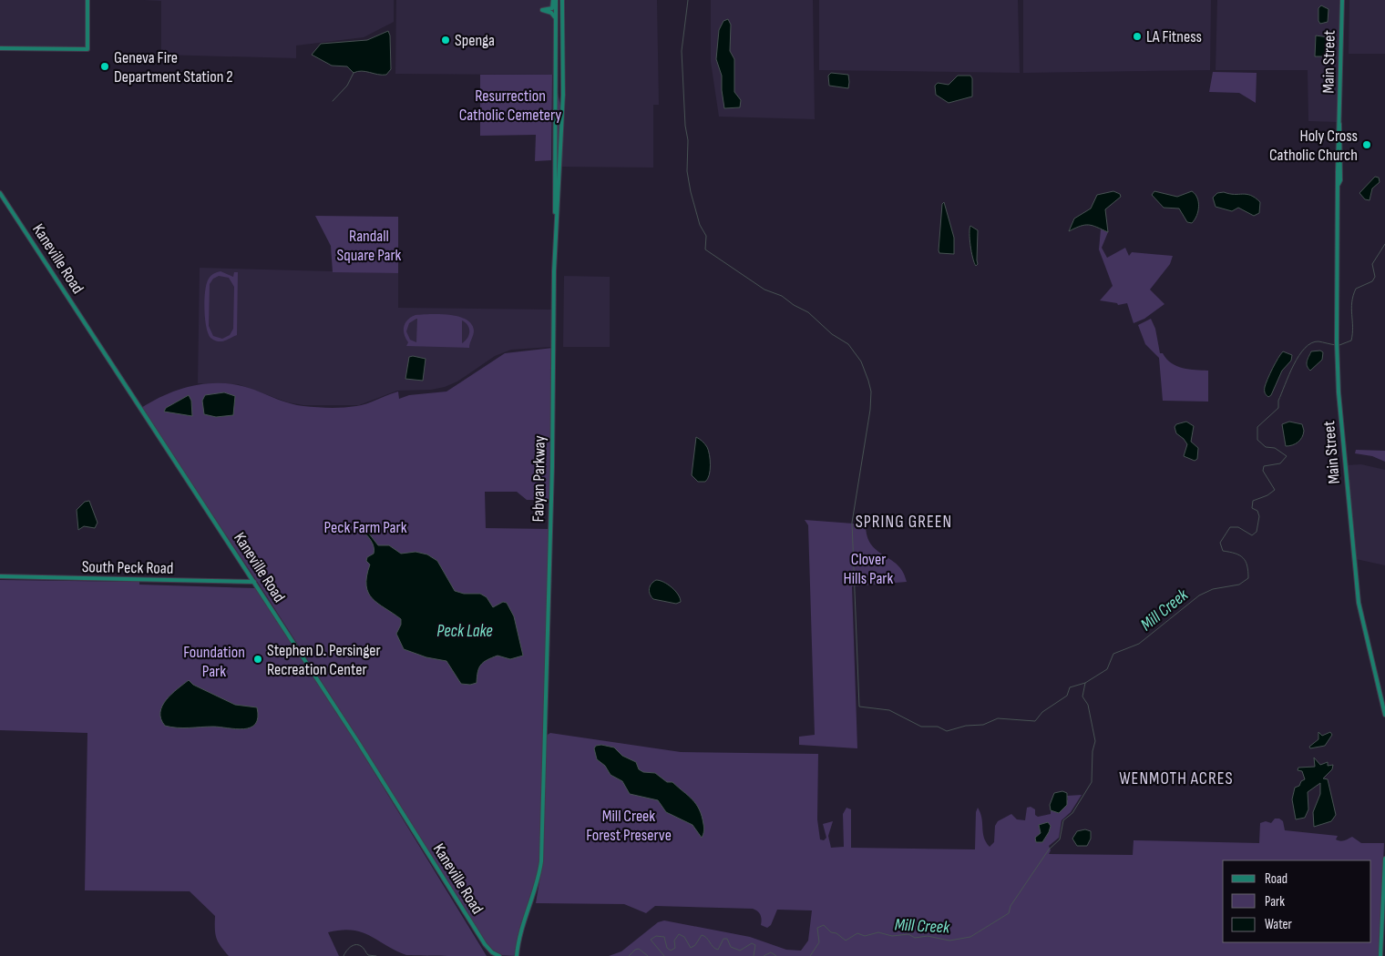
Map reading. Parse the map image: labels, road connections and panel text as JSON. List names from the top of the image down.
{
  "streets": {
    "main road": [
      "Main Street",
      "Kaneville Road",
      "Fabyan Parkway",
      "South Peck Road"
    ]
  },
  "crossings": [
    ["Kaneville Road", "South Peck Road"]
  ],
  "districts": ["SPRING GREEN", "WENMOTH ACRES"],
  "water": ["Mill Creek", "Peck Lake"],
  "parks": [
    "Resurrection Catholic Cemetery",
    "Randall Square Park",
    "Peck Farm Park",
    "Clover Hills Park",
    "Foundation Park",
    "Mill Creek Forest Preserve"
  ],
  "places": [
    "LA Fitness",
    "Spenga",
    "Geneva Fire Department Station 2",
    "Holy Cross Catholic Church",
    "Stephen D. Persinger Recreation Center"
  ],
  "legend": ["Road", "Park", "Water"]
}
